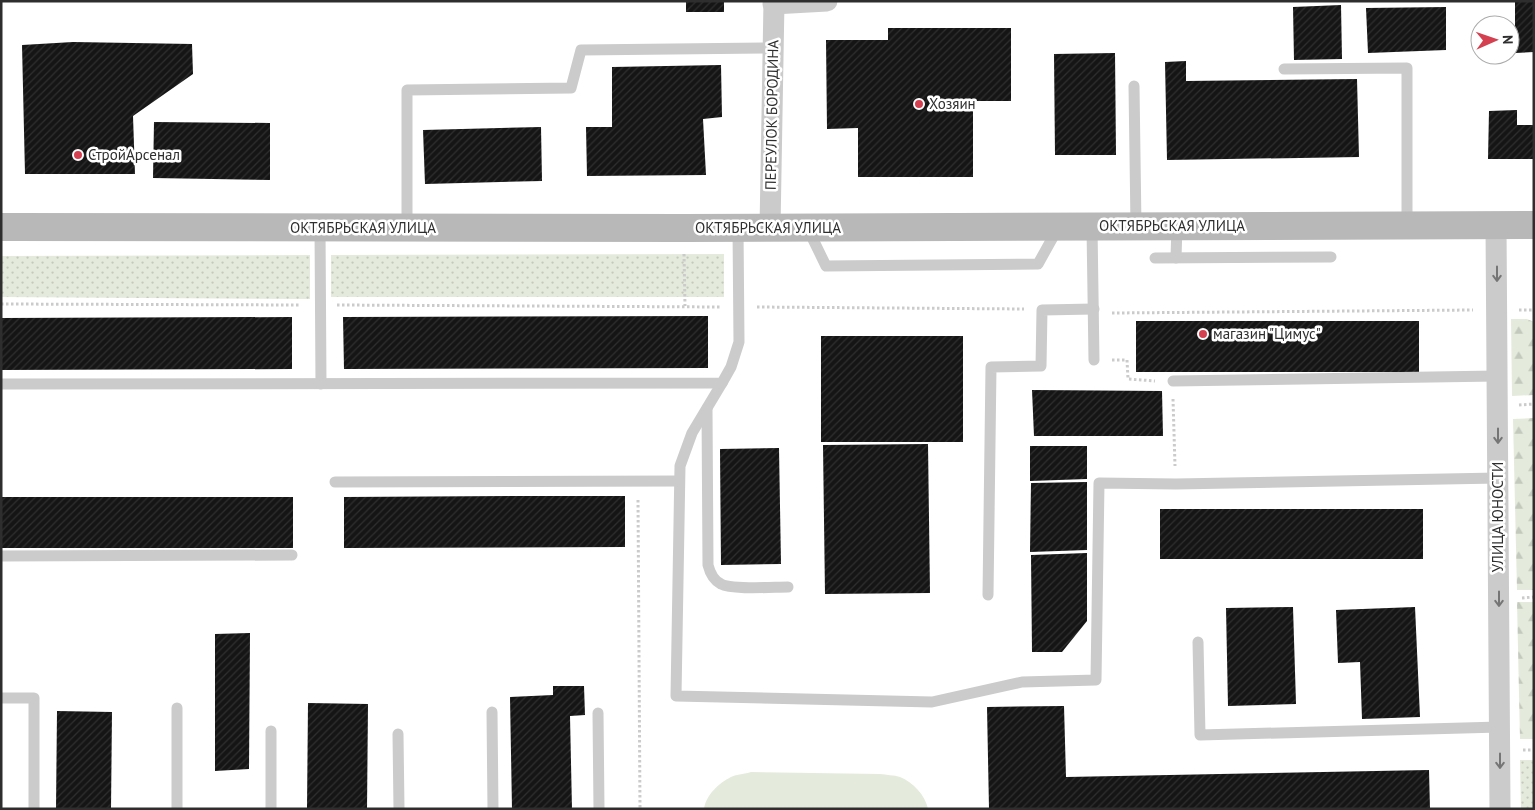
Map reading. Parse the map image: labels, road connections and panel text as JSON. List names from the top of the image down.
{
  "streets": {
    "street": ["ПЕРЕУЛОК БОРОДИНА", "ОКТЯБРЬСКАЯ УЛИЦА", "УЛИЦА ЮНОСТИ"]
  },
  "crossings": [
    ["ПЕРЕУЛОК БОРОДИНА", "ОКТЯБРЬСКАЯ УЛИЦА"],
    ["ОКТЯБРЬСКАЯ УЛИЦА", "УЛИЦА ЮНОСТИ"]
  ],
  "one_way": ["УЛИЦА ЮНОСТИ"],
  "places": ["Хозяин", "СтройАрсенал", "магазин \"Цимус\""],
  "north": "right"
}
